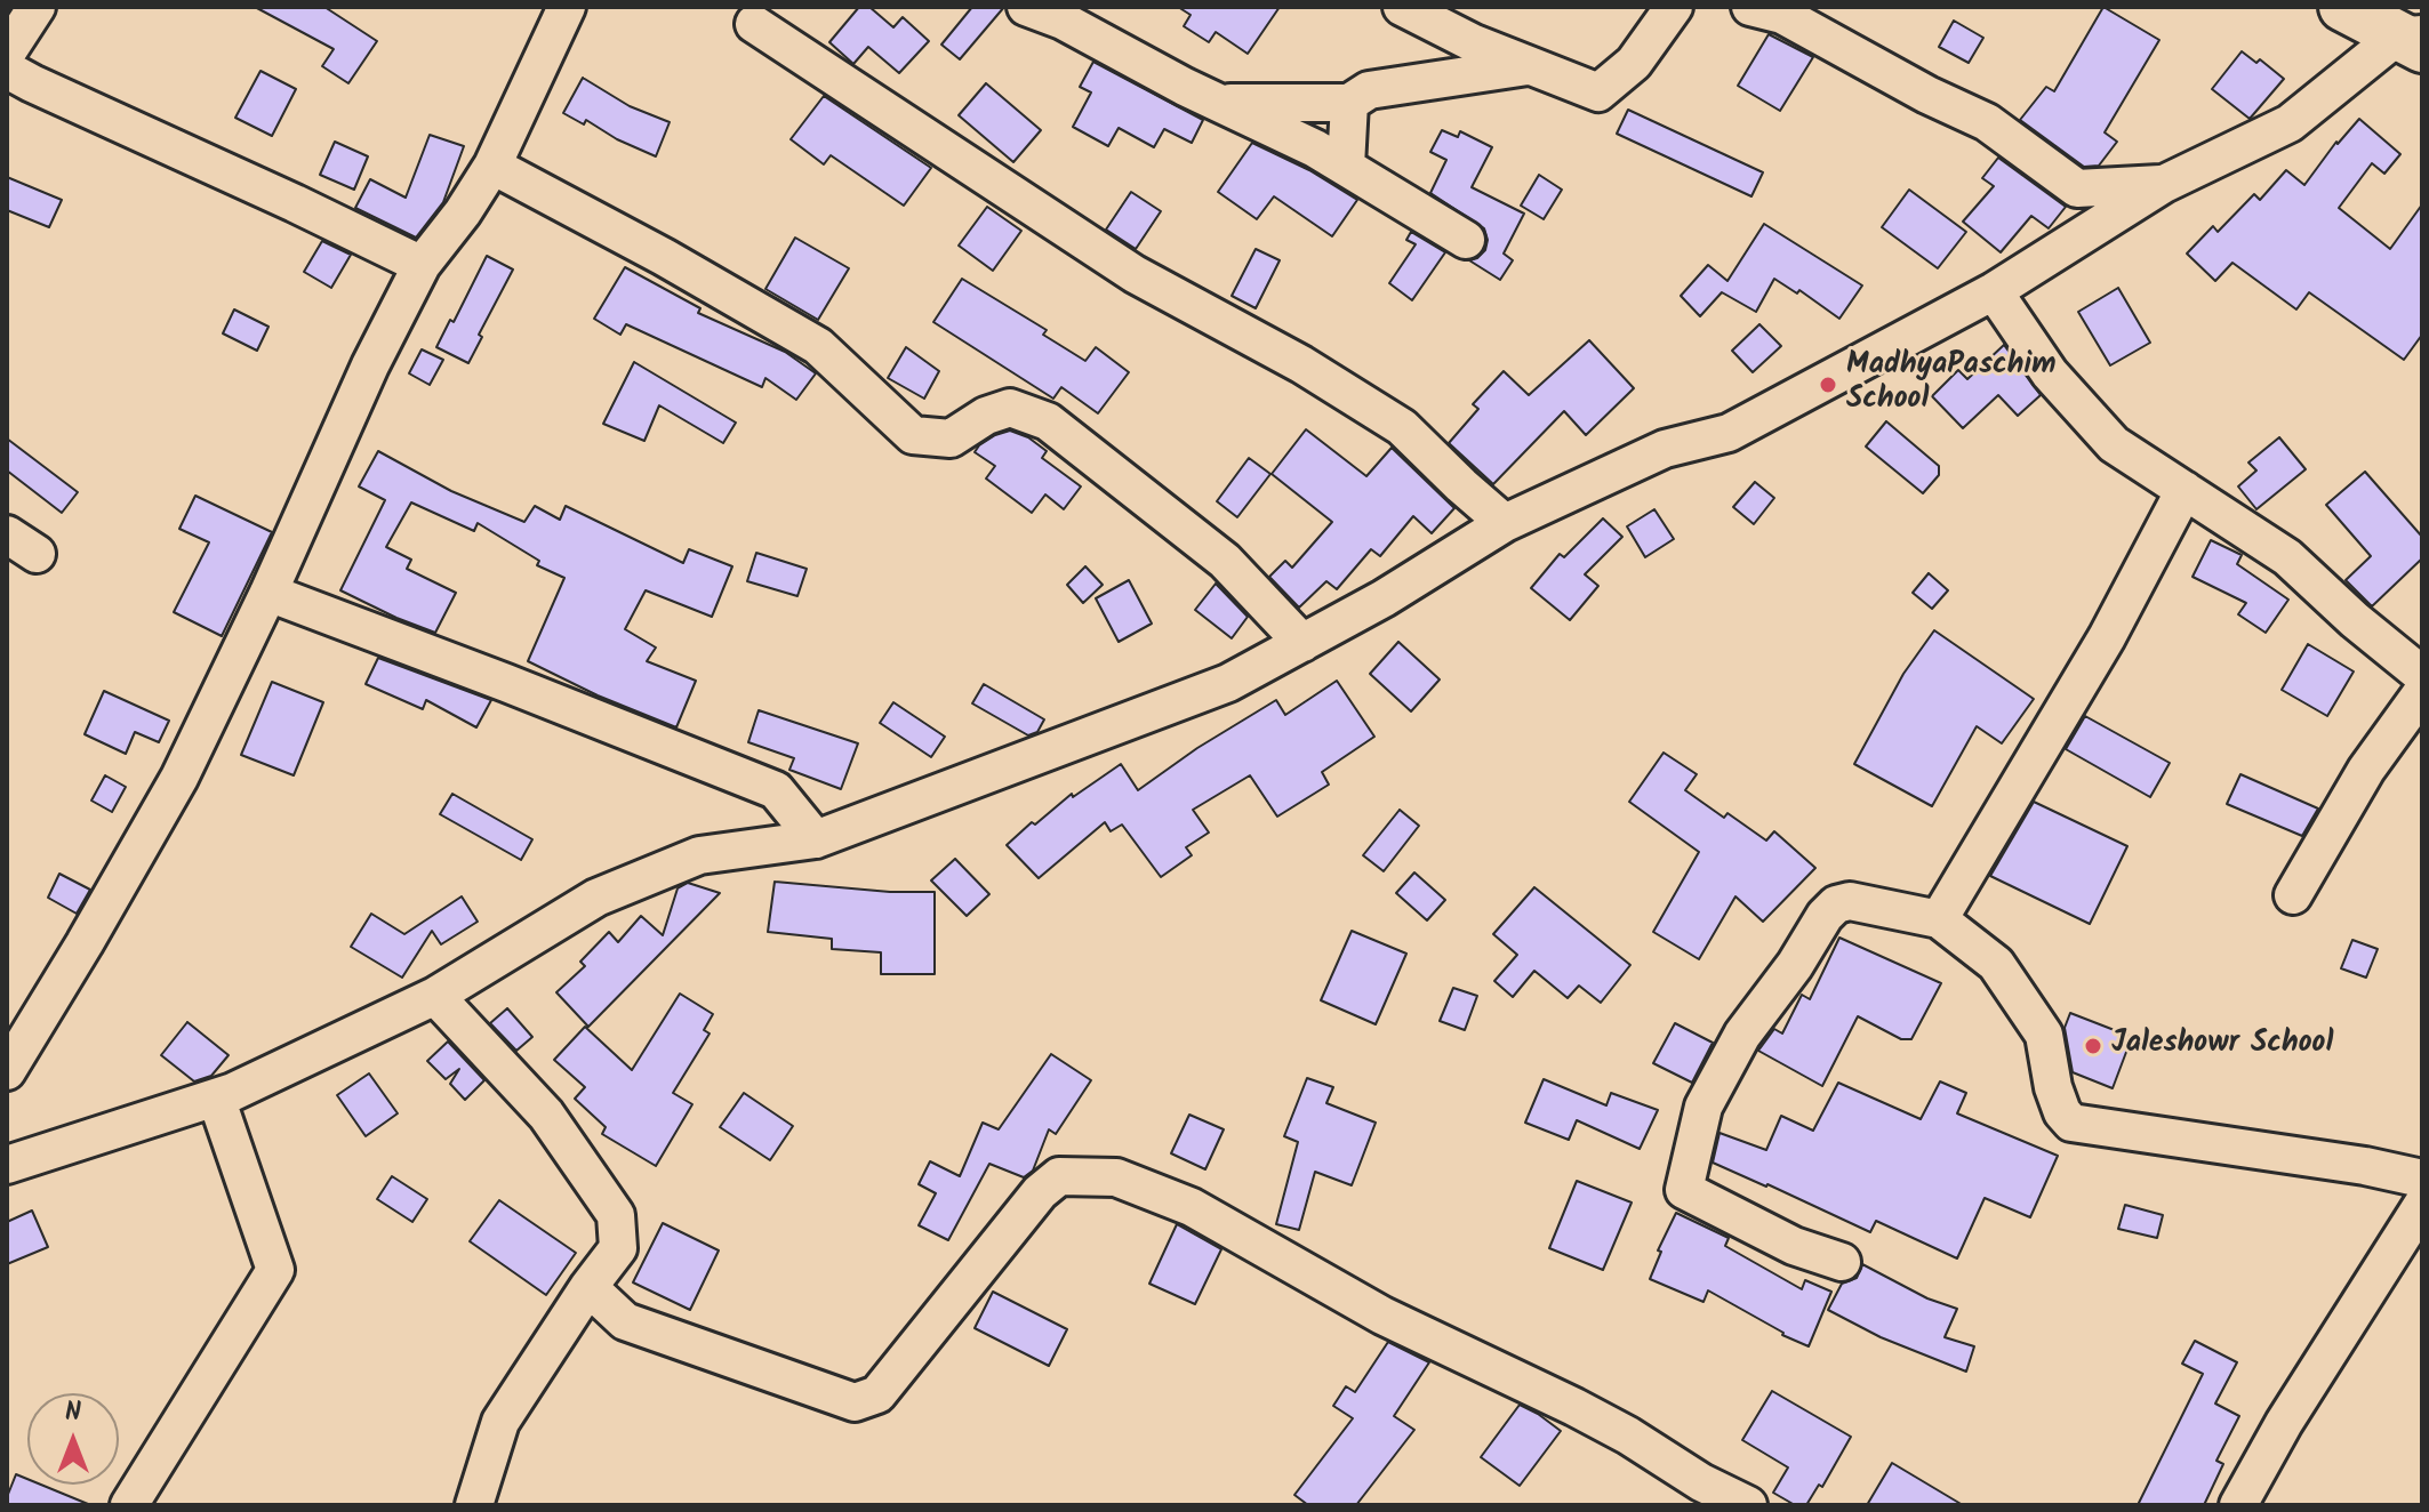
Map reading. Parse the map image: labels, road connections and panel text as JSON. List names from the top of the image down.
{
  "places": ["MadhyaPaschim School", "Jaleshowr School"],
  "north": "top"
}
